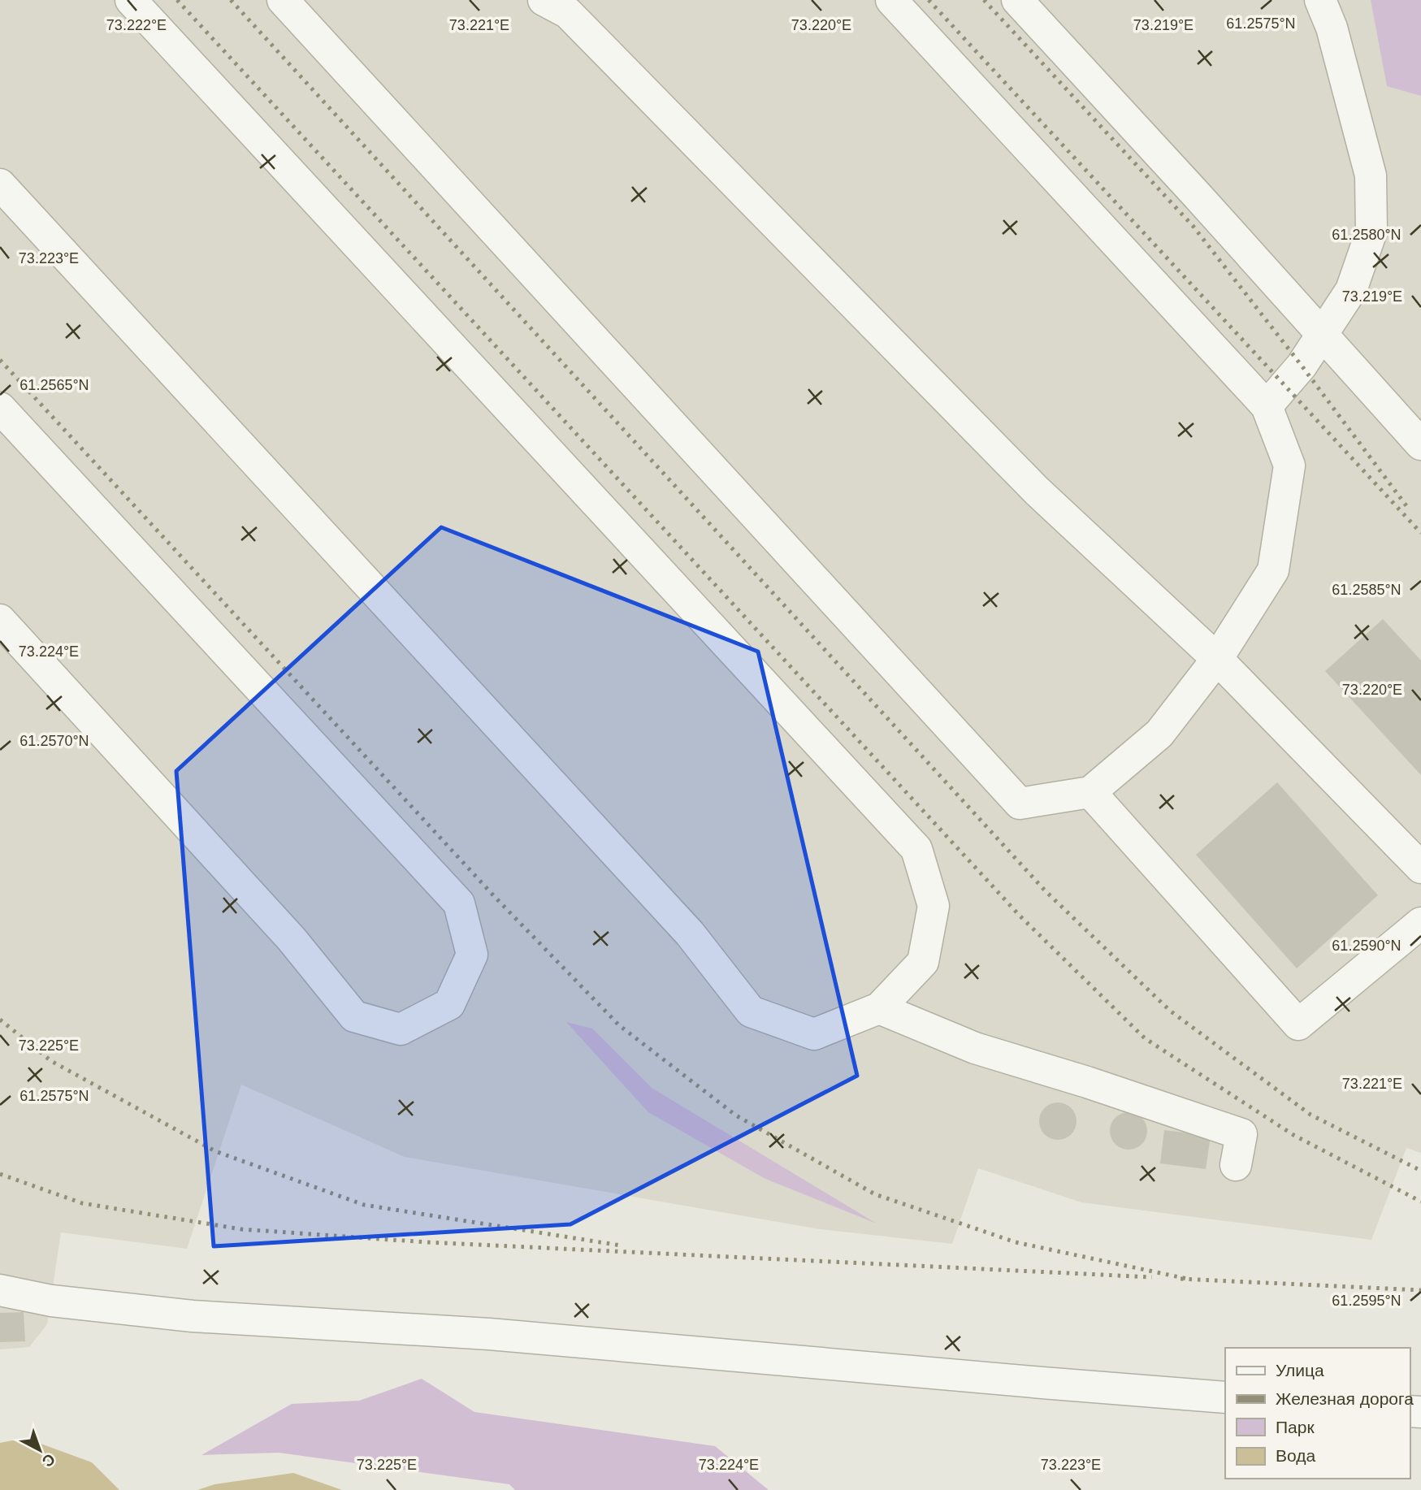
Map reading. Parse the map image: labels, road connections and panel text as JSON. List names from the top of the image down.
{
  "legend": [
    "Улица",
    "Железная дорога",
    "Парк",
    "Вода"
  ],
  "north": "bottom right",
  "coordinates": [
    "61.2575°N",
    "73.222°E",
    "73.221°E",
    "73.219°E",
    "73.220°E",
    "61.2580°N",
    "73.223°E",
    "61.2565°N",
    "61.2585°N",
    "73.224°E",
    "61.2570°N",
    "61.2590°N",
    "73.225°E",
    "61.2595°N"
  ]
}
